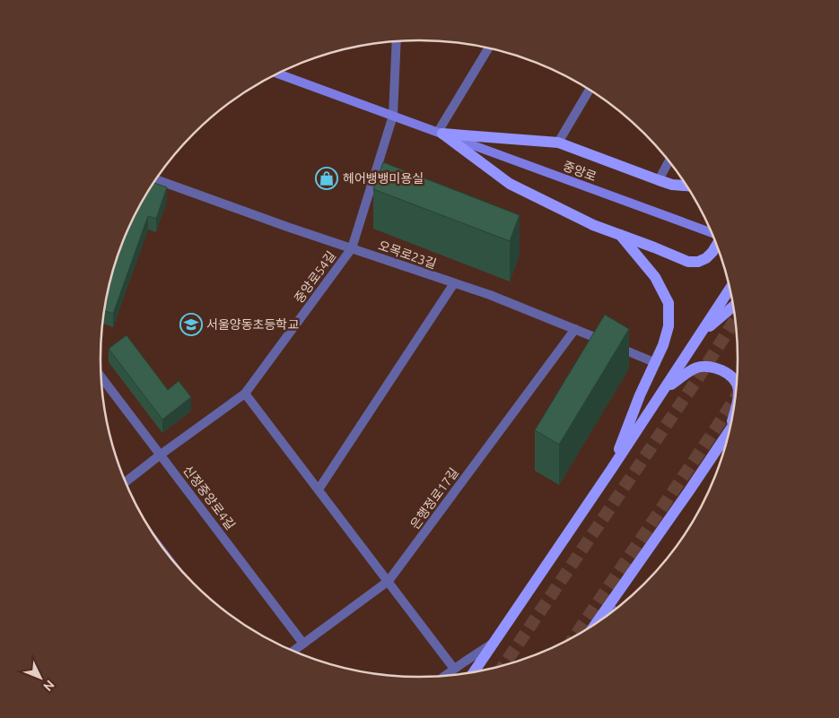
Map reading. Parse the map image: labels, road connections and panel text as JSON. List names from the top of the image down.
{
  "streets": {
    "main road": ["중앙로"],
    "street": [
      "오목로23길",
      "중앙로54길",
      "신정중앙로4길",
      "은행정로17길"
    ]
  },
  "crossings": [
    ["중앙로", "중앙로54길"],
    ["오목로23길", "중앙로54길"],
    ["오목로23길", "은행정로17길"],
    ["중앙로54길", "신정중앙로4길"],
    ["신정중앙로4길", "은행정로17길"]
  ],
  "places": {
    "shop": ["헤어뱅뱅미용실"],
    "school or university": ["서울양동초등학교"]
  },
  "north": "bottom right"
}
